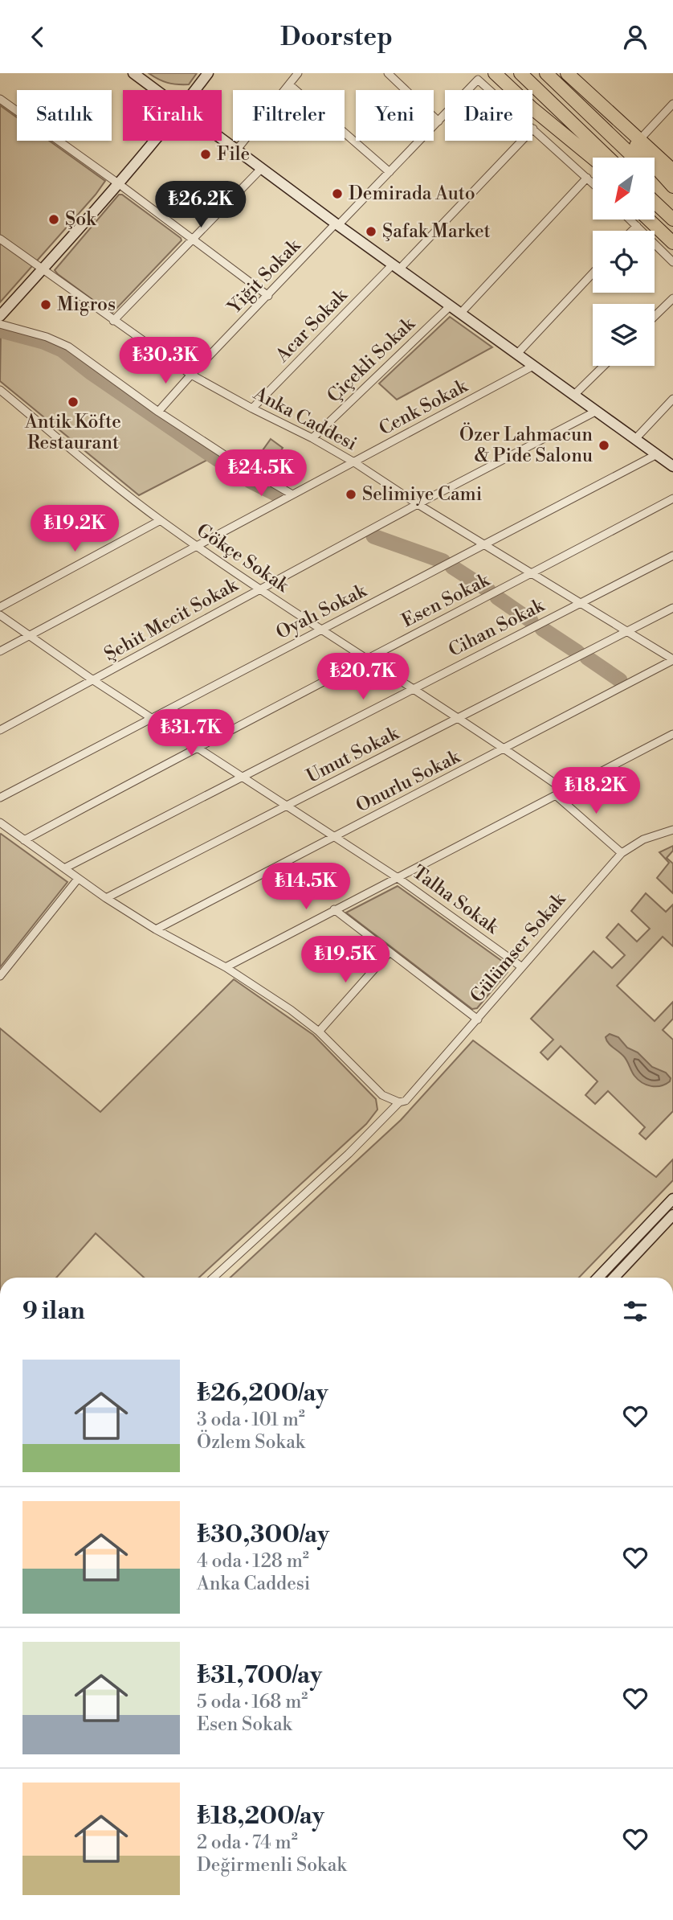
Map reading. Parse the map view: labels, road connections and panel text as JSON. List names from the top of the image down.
{
  "streets": {
    "street": [
      "Yiğit Sokak",
      "Acar Sokak",
      "Çiçekli Sokak",
      "Cenk Sokak",
      "Anka Caddesi",
      "Gökçe Sokak",
      "Esen Sokak",
      "Oyalı Sokak",
      "Şehit Mecit Sokak",
      "Cihan Sokak",
      "Umut Sokak",
      "Onurlu Sokak",
      "Talha Sokak",
      "Gülümser Sokak"
    ]
  },
  "crossings": [
    ["Yiğit Sokak", "Acar Sokak"],
    ["Yiğit Sokak", "Anka Caddesi"],
    ["Acar Sokak", "Anka Caddesi"],
    ["Çiçekli Sokak", "Anka Caddesi"],
    ["Cenk Sokak", "Anka Caddesi"],
    ["Cenk Sokak", "Gökçe Sokak"],
    ["Cenk Sokak", "Talha Sokak"],
    ["Anka Caddesi", "Esen Sokak"],
    ["Anka Caddesi", "Oyalı Sokak"],
    ["Anka Caddesi", "Şehit Mecit Sokak"],
    ["Anka Caddesi", "Cihan Sokak"],
    ["Anka Caddesi", "Umut Sokak"],
    ["Anka Caddesi", "Onurlu Sokak"],
    ["Gökçe Sokak", "Esen Sokak"],
    ["Gökçe Sokak", "Oyalı Sokak"],
    ["Gökçe Sokak", "Şehit Mecit Sokak"],
    ["Gökçe Sokak", "Cihan Sokak"],
    ["Gökçe Sokak", "Umut Sokak"],
    ["Gökçe Sokak", "Onurlu Sokak"],
    ["Esen Sokak", "Talha Sokak"],
    ["Oyalı Sokak", "Talha Sokak"],
    ["Şehit Mecit Sokak", "Talha Sokak"],
    ["Cihan Sokak", "Talha Sokak"],
    ["Umut Sokak", "Talha Sokak"],
    ["Onurlu Sokak", "Talha Sokak"],
    ["Talha Sokak", "Gülümser Sokak"]
  ],
  "places": [
    "File",
    "Demirada Auto",
    "Şok",
    "Şafak Market",
    "Migros",
    "Antik Köfte Restaurant",
    "Özer Lahmacun & Pide Salonu",
    "Selimiye Cami"
  ],
  "north": "bottom left",
  "page": {
    "header": "Doorstep",
    "chip": [
      "Satılık",
      "Kiralık",
      "Filtreler",
      "Yeni",
      "Daire"
    ],
    "price": [
      "₺26.2K",
      "₺30.3K",
      "₺24.5K",
      "₺19.2K",
      "₺20.7K",
      "₺31.7K",
      "₺18.2K",
      "₺14.5K",
      "₺19.5K"
    ],
    "heading": "9 ilan",
    "list": [
      {
        "name": "₺26,200/ay",
        "note": "3 oda · 101 m² · Özlem Sokak"
      },
      {
        "name": "₺30,300/ay",
        "note": "4 oda · 128 m² · Anka Caddesi"
      },
      {
        "name": "₺31,700/ay",
        "note": "5 oda · 168 m² · Esen Sokak"
      },
      {
        "name": "₺18,200/ay",
        "note": "2 oda · 74 m² · Değirmenli Sokak"
      }
    ]
  }
}
